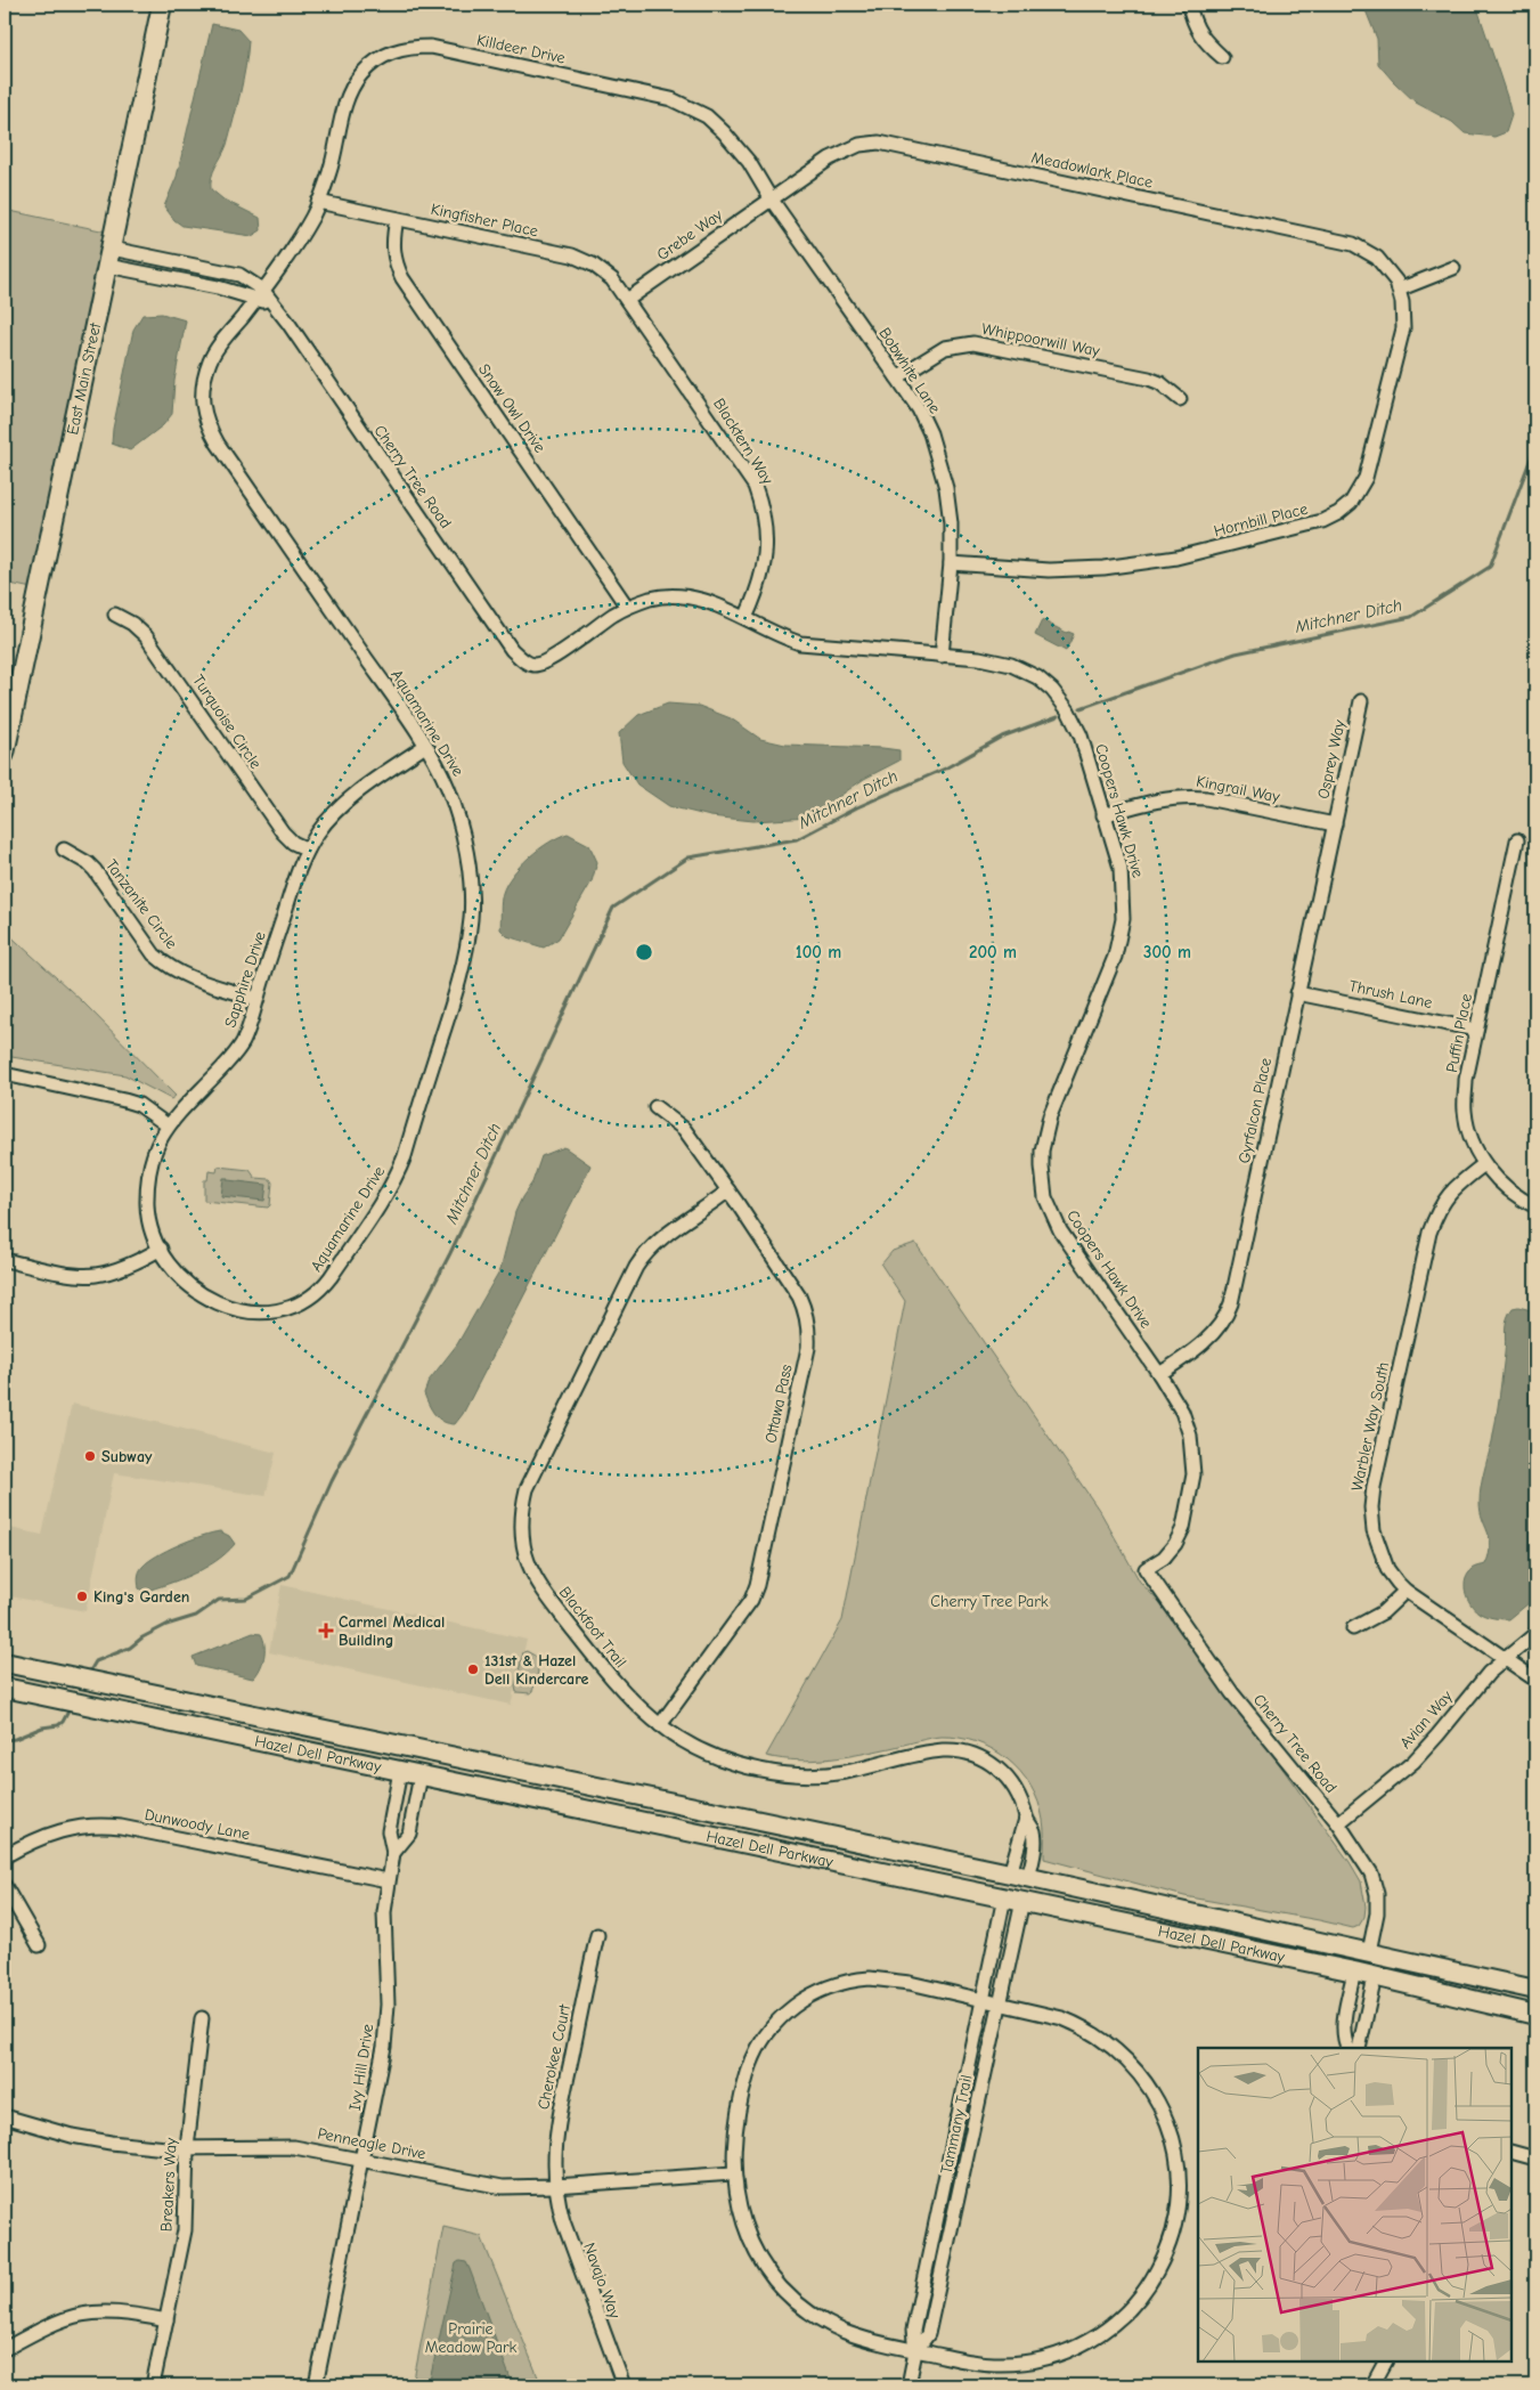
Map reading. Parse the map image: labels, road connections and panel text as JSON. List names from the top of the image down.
{
  "streets": {
    "main road": ["East Main Street", "Hazel Dell Parkway"],
    "street": [
      "Killdeer Drive",
      "Meadowlark Place",
      "Kingfisher Place",
      "Grebe Way",
      "Whippoorwill Way",
      "Bobwhite Lane",
      "Snow Owl Drive",
      "Blacktern Way",
      "Cherry Tree Road",
      "Hornbill Place",
      "Turquoise Circle",
      "Aquamarine Drive",
      "Osprey Way",
      "Kingrail Way",
      "Coopers Hawk Drive",
      "Tanzanite Circle",
      "Sapphire Drive",
      "Thrush Lane",
      "Puffin Place",
      "Gyrfalcon Place",
      "Ottawa Pass",
      "Warbler Way South",
      "Blackfoot Trail",
      "Avian Way",
      "Dunwoody Lane",
      "Cherokee Court",
      "Ivy Hill Drive",
      "Tammany Trail",
      "Penneagle Drive",
      "Breakers Way",
      "Navajo Way"
    ]
  },
  "crossings": [
    ["Killdeer Drive", "Meadowlark Place"],
    ["Killdeer Drive", "Kingfisher Place"],
    ["Killdeer Drive", "Grebe Way"],
    ["Killdeer Drive", "Bobwhite Lane"],
    ["Killdeer Drive", "Cherry Tree Road"],
    ["Killdeer Drive", "Aquamarine Drive"],
    ["Meadowlark Place", "Grebe Way"],
    ["Meadowlark Place", "Bobwhite Lane"],
    ["Meadowlark Place", "Hornbill Place"],
    ["Kingfisher Place", "Grebe Way"],
    ["Kingfisher Place", "Snow Owl Drive"],
    ["Kingfisher Place", "Blacktern Way"],
    ["Grebe Way", "Bobwhite Lane"],
    ["Grebe Way", "Blacktern Way"],
    ["Whippoorwill Way", "Bobwhite Lane"],
    ["Bobwhite Lane", "Hornbill Place"],
    ["Bobwhite Lane", "Coopers Hawk Drive"],
    ["East Main Street", "Cherry Tree Road"],
    ["Snow Owl Drive", "Coopers Hawk Drive"],
    ["Blacktern Way", "Coopers Hawk Drive"],
    ["Cherry Tree Road", "Aquamarine Drive"],
    ["Cherry Tree Road", "Coopers Hawk Drive"],
    ["Cherry Tree Road", "Avian Way"],
    ["Cherry Tree Road", "Hazel Dell Parkway"],
    ["Turquoise Circle", "Sapphire Drive"],
    ["Aquamarine Drive", "Sapphire Drive"],
    ["Osprey Way", "Kingrail Way"],
    ["Osprey Way", "Gyrfalcon Place"],
    ["Kingrail Way", "Coopers Hawk Drive"],
    ["Kingrail Way", "Gyrfalcon Place"],
    ["Coopers Hawk Drive", "Gyrfalcon Place"],
    ["Tanzanite Circle", "Sapphire Drive"],
    ["Thrush Lane", "Puffin Place"],
    ["Thrush Lane", "Gyrfalcon Place"],
    ["Puffin Place", "Warbler Way South"],
    ["Ottawa Pass", "Blackfoot Trail"],
    ["Warbler Way South", "Avian Way"],
    ["Blackfoot Trail", "Hazel Dell Parkway"],
    ["Hazel Dell Parkway", "Ivy Hill Drive"],
    ["Hazel Dell Parkway", "Tammany Trail"],
    ["Dunwoody Lane", "Ivy Hill Drive"],
    ["Cherokee Court", "Penneagle Drive"],
    ["Cherokee Court", "Navajo Way"],
    ["Ivy Hill Drive", "Penneagle Drive"],
    ["Penneagle Drive", "Breakers Way"],
    ["Penneagle Drive", "Navajo Way"]
  ],
  "water": ["Mitchner Ditch"],
  "parks": ["Cherry Tree Park", "Prairie Meadow Park"],
  "places": {
    "other": ["Subway", "King's Garden", "131st & Hazel Dell Kindercare"],
    "health": ["Carmel Medical Building"]
  },
  "rings": ["100 m", "200 m", "300 m"]
}
